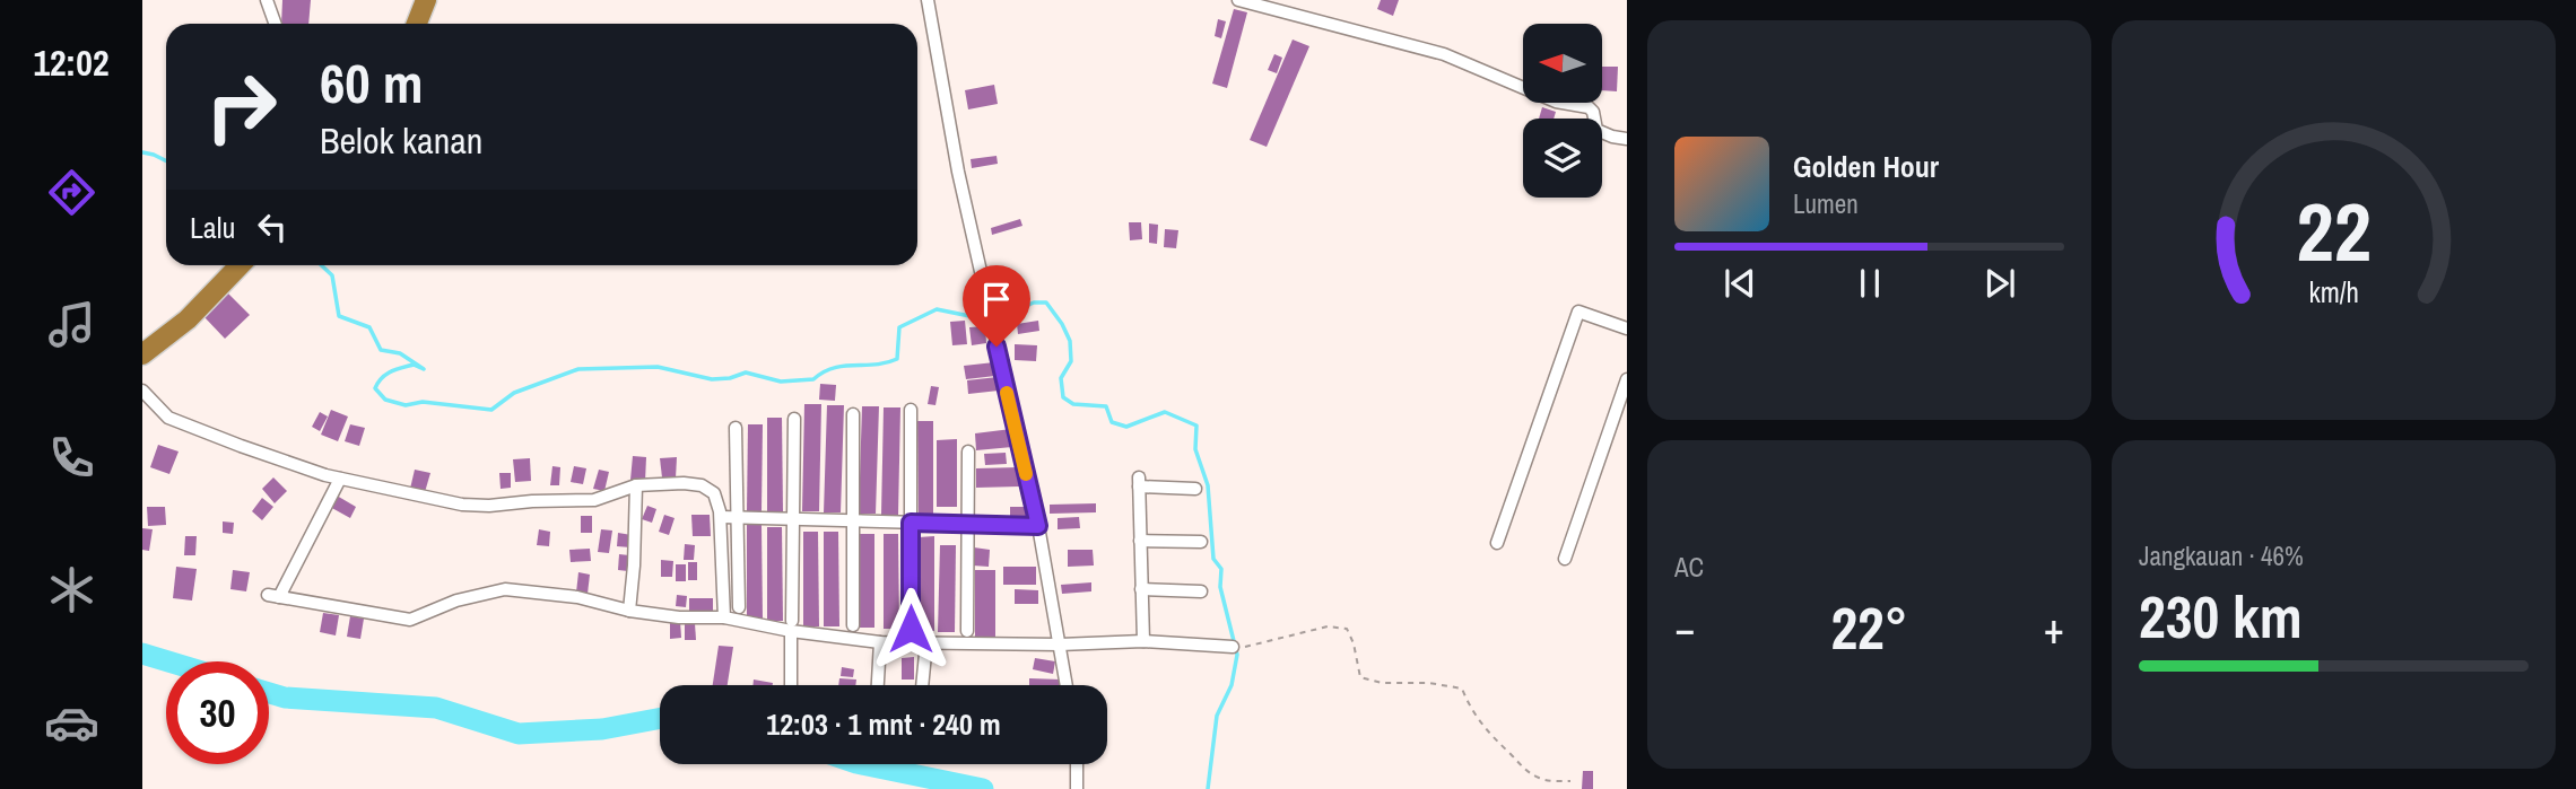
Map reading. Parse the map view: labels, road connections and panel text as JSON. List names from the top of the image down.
{
  "north": "left",
  "page": {
    "tabs": "12:02",
    "turn": ["60 m", "Belok kanan"],
    "song": ["Golden Hour", "Lumen"],
    "then": "Lalu",
    "tile": [
      "AC",
      ["Jangkauan · 46%", "230 km"]
    ],
    "heat": ["−", "22°", "+"],
    "limit": "30",
    "trip": "12:03 · 1 mnt · 240 m",
    "gauge": ["22", "km/h"]
  }
}
